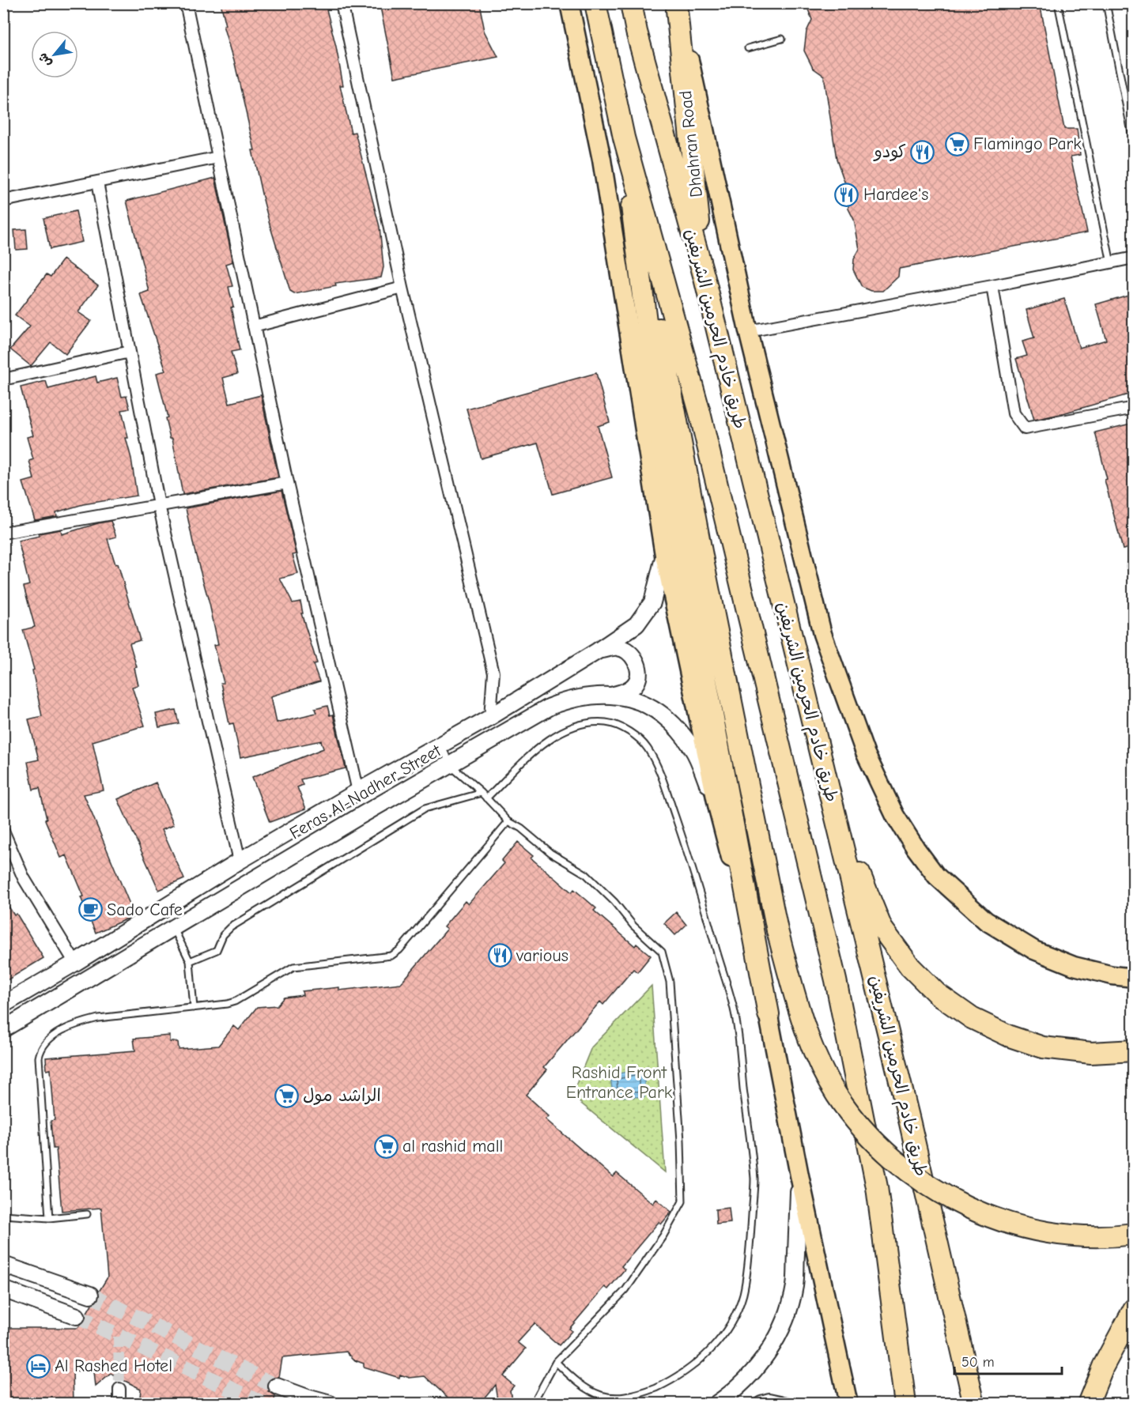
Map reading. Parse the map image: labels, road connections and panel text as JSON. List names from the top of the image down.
{
  "streets": {
    "highway": ["Dhahran Road", "طريق خادم الحرمين الشريفين"],
    "street": ["Feras Al-Nadher Street"]
  },
  "crossings": [
    ["Dhahran Road", "طريق خادم الحرمين الشريفين"]
  ],
  "parks": ["Rashid Front Entrance Park"],
  "places": {
    "supermarket": ["Flamingo Park", "الراشد مول", "al rashid mall"],
    "restaurant": ["كودو", "Hardee's", "various"],
    "cafe": ["Sado Cafe"],
    "hotel": ["Al Rashed Hotel"]
  },
  "scale_bar": "50 m",
  "north": "bottom left"
}
